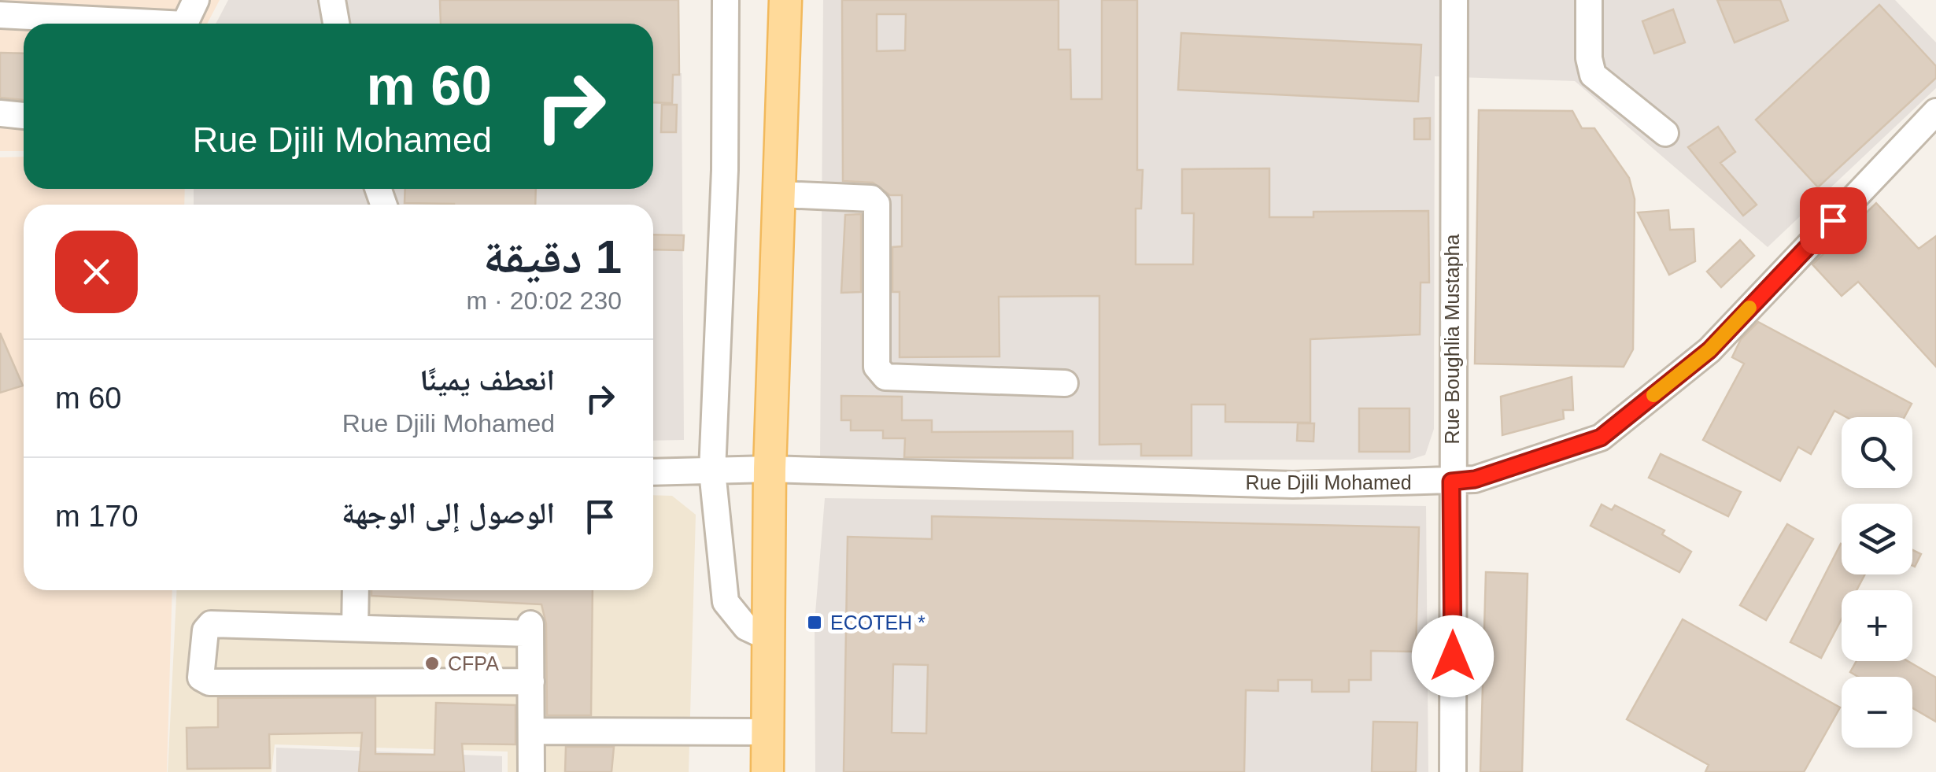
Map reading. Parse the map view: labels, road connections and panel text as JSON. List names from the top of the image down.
{
  "streets": {
    "street": ["Rue Boughlia Mustapha", "Rue Djili Mohamed"]
  },
  "crossings": [
    ["Rue Boughlia Mustapha", "Rue Djili Mohamed"]
  ],
  "places": {
    "transit": ["ECOTEH *"],
    "other": ["CFPA"]
  },
  "page": {
    "turn": ["60 m", "Rue Djili Mohamed"],
    "heading": ["1 دقيقة", "230 m · 20:02"],
    "list": [
      {
        "name": "انعطف يمينًا",
        "note": "Rue Djili Mohamed",
        "value": "60 m"
      },
      {
        "name": "الوصول إلى الوجهة",
        "value": "170 m"
      }
    ],
    "map_buttons": ["+", "−"]
  }
}
